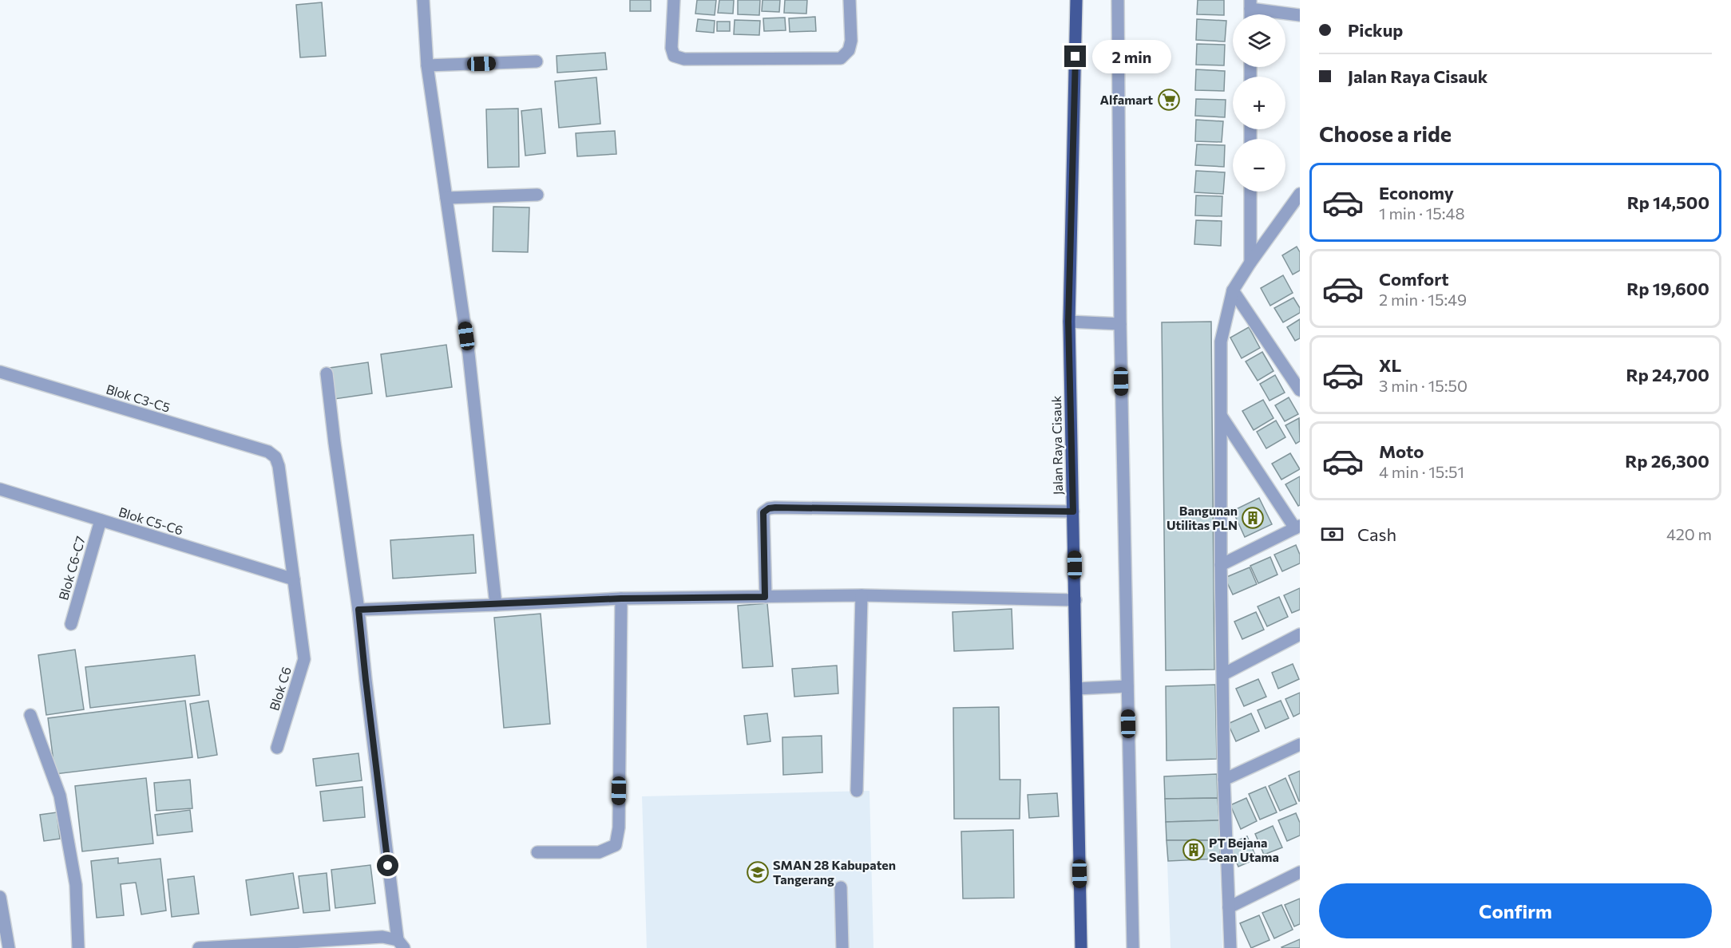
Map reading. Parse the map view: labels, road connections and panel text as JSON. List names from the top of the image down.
{
  "streets": {
    "main road": ["Jalan Raya Cisauk"],
    "street": [
      "Blok C3-C5",
      "Blok C5-C6",
      "Blok C6-C7",
      "Blok C6"
    ]
  },
  "crossings": [
    ["Blok C3-C5", "Blok C6"],
    ["Blok C5-C6", "Blok C6-C7"],
    ["Blok C5-C6", "Blok C6"]
  ],
  "places": {
    "supermarket": ["Alfamart"],
    "building": ["Bangunan Utilitas PLN", "PT Bejana Sean Utama"],
    "school or university": ["SMAN 28 Kabupaten Tangerang"]
  },
  "page": {
    "banner": ["Pickup", "Jalan Raya Cisauk"],
    "map_buttons": ["+", "−"],
    "bubble": "2 min",
    "heading": "Choose a ride",
    "list": [
      {
        "name": "Economy",
        "note": "1 min · 15:48",
        "value": "Rp 14,500"
      },
      {
        "name": "Comfort",
        "note": "2 min · 15:49",
        "value": "Rp 19,600"
      },
      {
        "name": "XL",
        "note": "3 min · 15:50",
        "value": "Rp 24,700"
      },
      {
        "name": "Moto",
        "note": "4 min · 15:51",
        "value": "Rp 26,300"
      }
    ],
    "pay": ["Cash", "420 m"],
    "buttons": "Confirm"
  }
}
